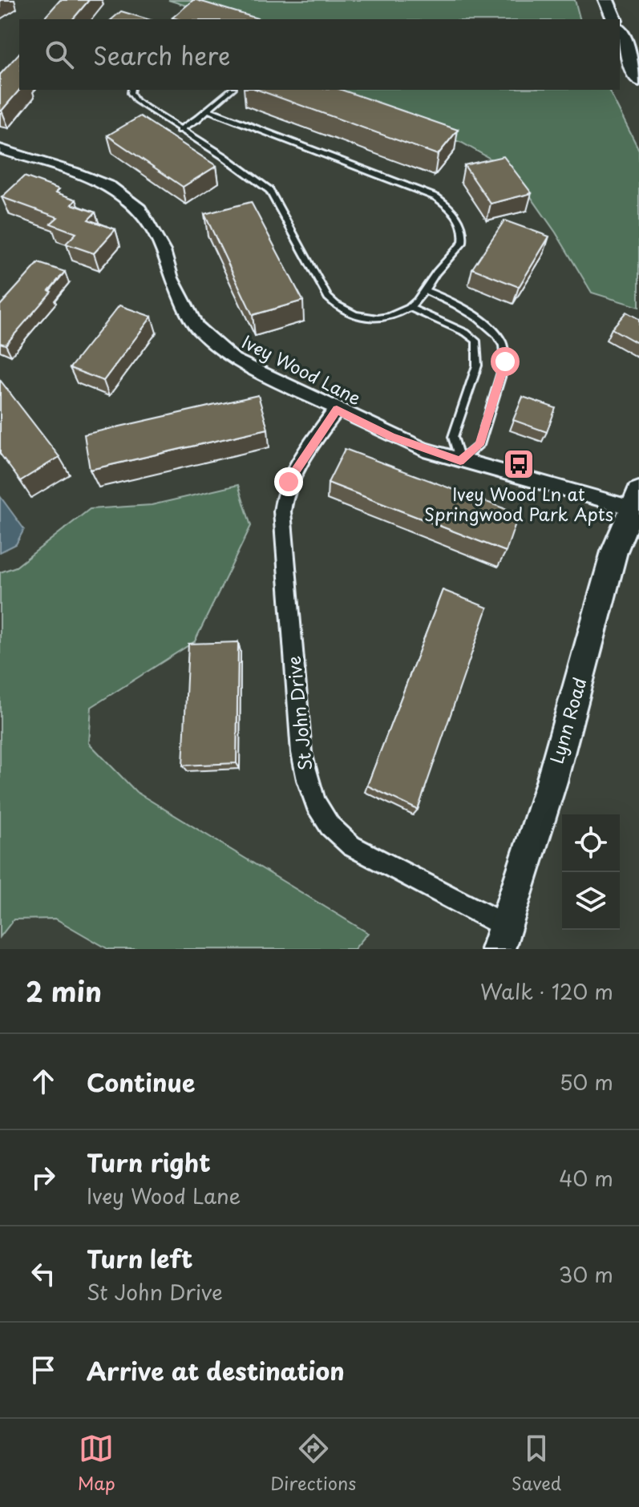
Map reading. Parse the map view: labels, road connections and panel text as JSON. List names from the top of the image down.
{
  "streets": {
    "street": ["Ivey Wood Lane", "St John Drive", "Lynn Road"]
  },
  "crossings": [
    ["Ivey Wood Lane", "St John Drive"],
    ["Ivey Wood Lane", "Lynn Road"],
    ["St John Drive", "Lynn Road"]
  ],
  "places": {
    "bus stop": ["Ivey Wood Ln at Springwood Park Apts"]
  },
  "page": {
    "search": "Search here",
    "heading": ["2 min", "Walk · 120 m"],
    "list": [
      ["Continue", "50 m"],
      ["Turn right", "Ivey Wood Lane", "40 m"],
      ["Turn left", "St John Drive", "30 m"],
      "Arrive at destination"
    ],
    "nav": ["Map", "Directions", "Saved"]
  }
}
